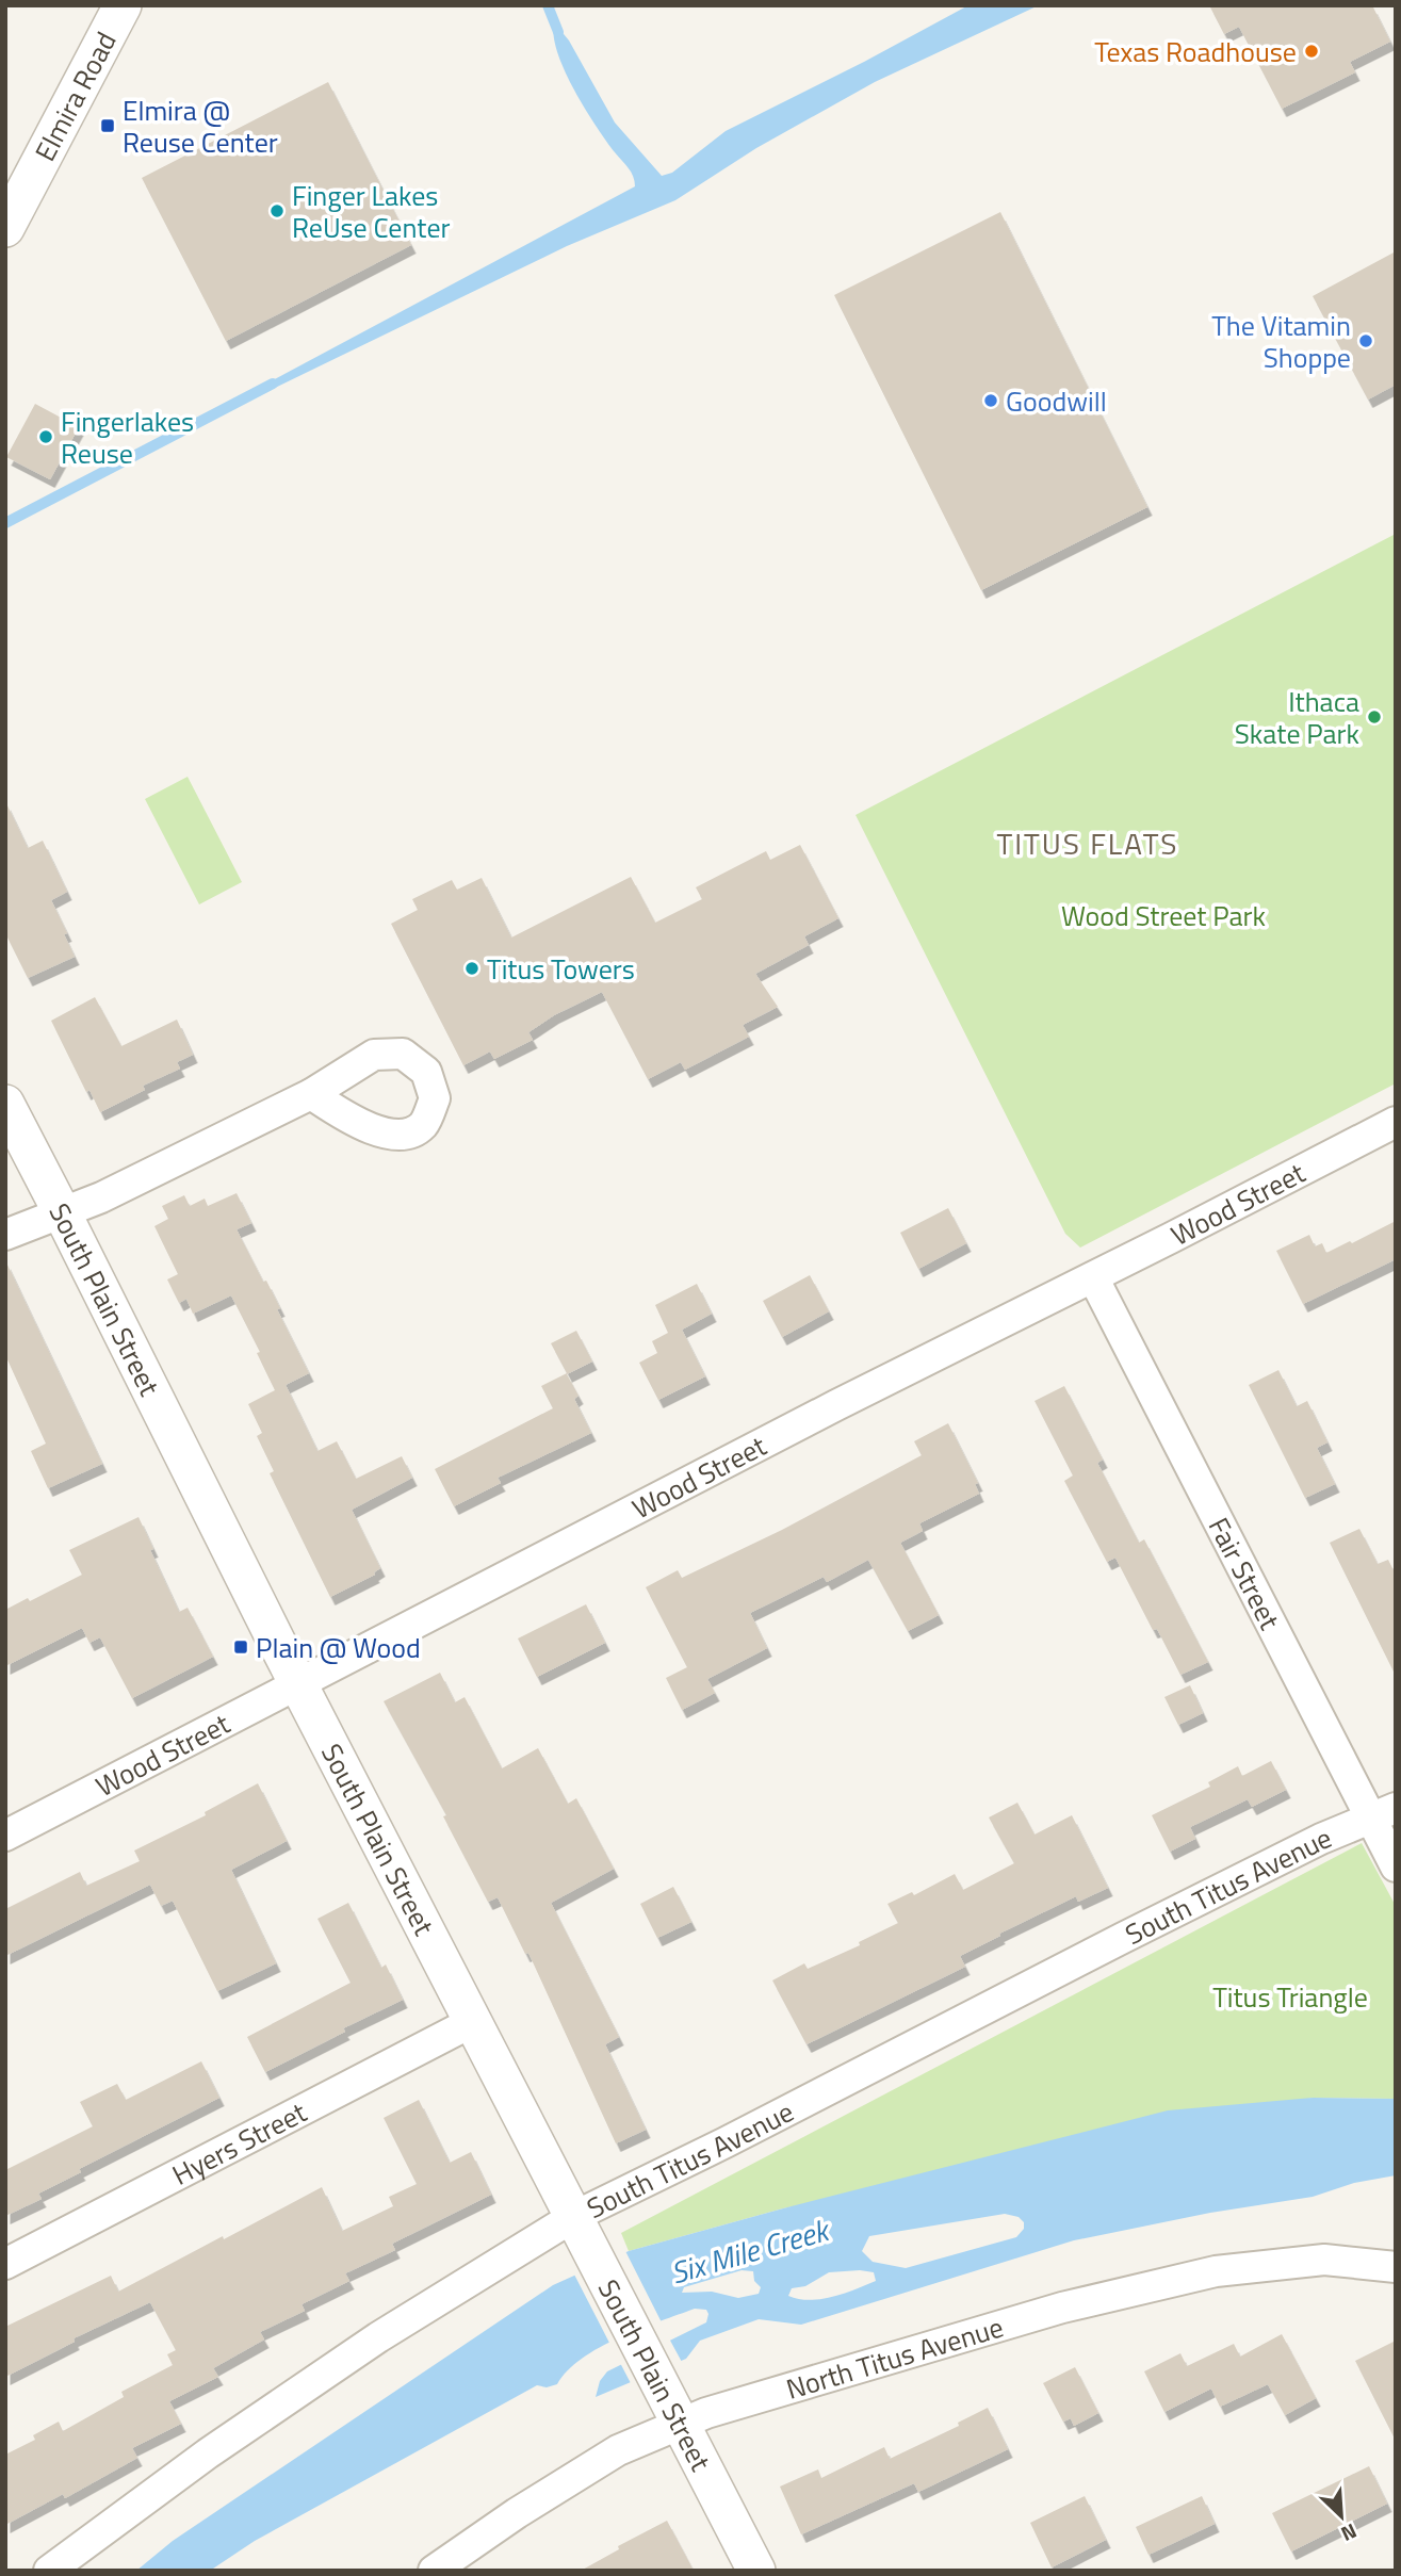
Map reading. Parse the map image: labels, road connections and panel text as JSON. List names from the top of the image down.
{
  "streets": {
    "street": [
      "Elmira Road",
      "Wood Street",
      "South Plain Street",
      "Fair Street",
      "South Titus Avenue",
      "Hyers Street",
      "North Titus Avenue"
    ]
  },
  "crossings": [
    ["Wood Street", "South Plain Street"],
    ["Wood Street", "Fair Street"],
    ["South Plain Street", "South Titus Avenue"],
    ["South Plain Street", "Hyers Street"],
    ["South Plain Street", "North Titus Avenue"],
    ["Fair Street", "South Titus Avenue"]
  ],
  "districts": ["TITUS FLATS"],
  "water": ["Six Mile Creek"],
  "parks": ["Wood Street Park", "Titus Triangle"],
  "places": {
    "other": [
      "Texas Roadhouse",
      "Finger Lakes ReUse Center",
      "The Vitamin Shoppe",
      "Goodwill",
      "Fingerlakes Reuse",
      "Ithaca Skate Park",
      "Titus Towers"
    ],
    "transit": ["Elmira @ Reuse Center", "Plain @ Wood"]
  },
  "north": "bottom right"
}
